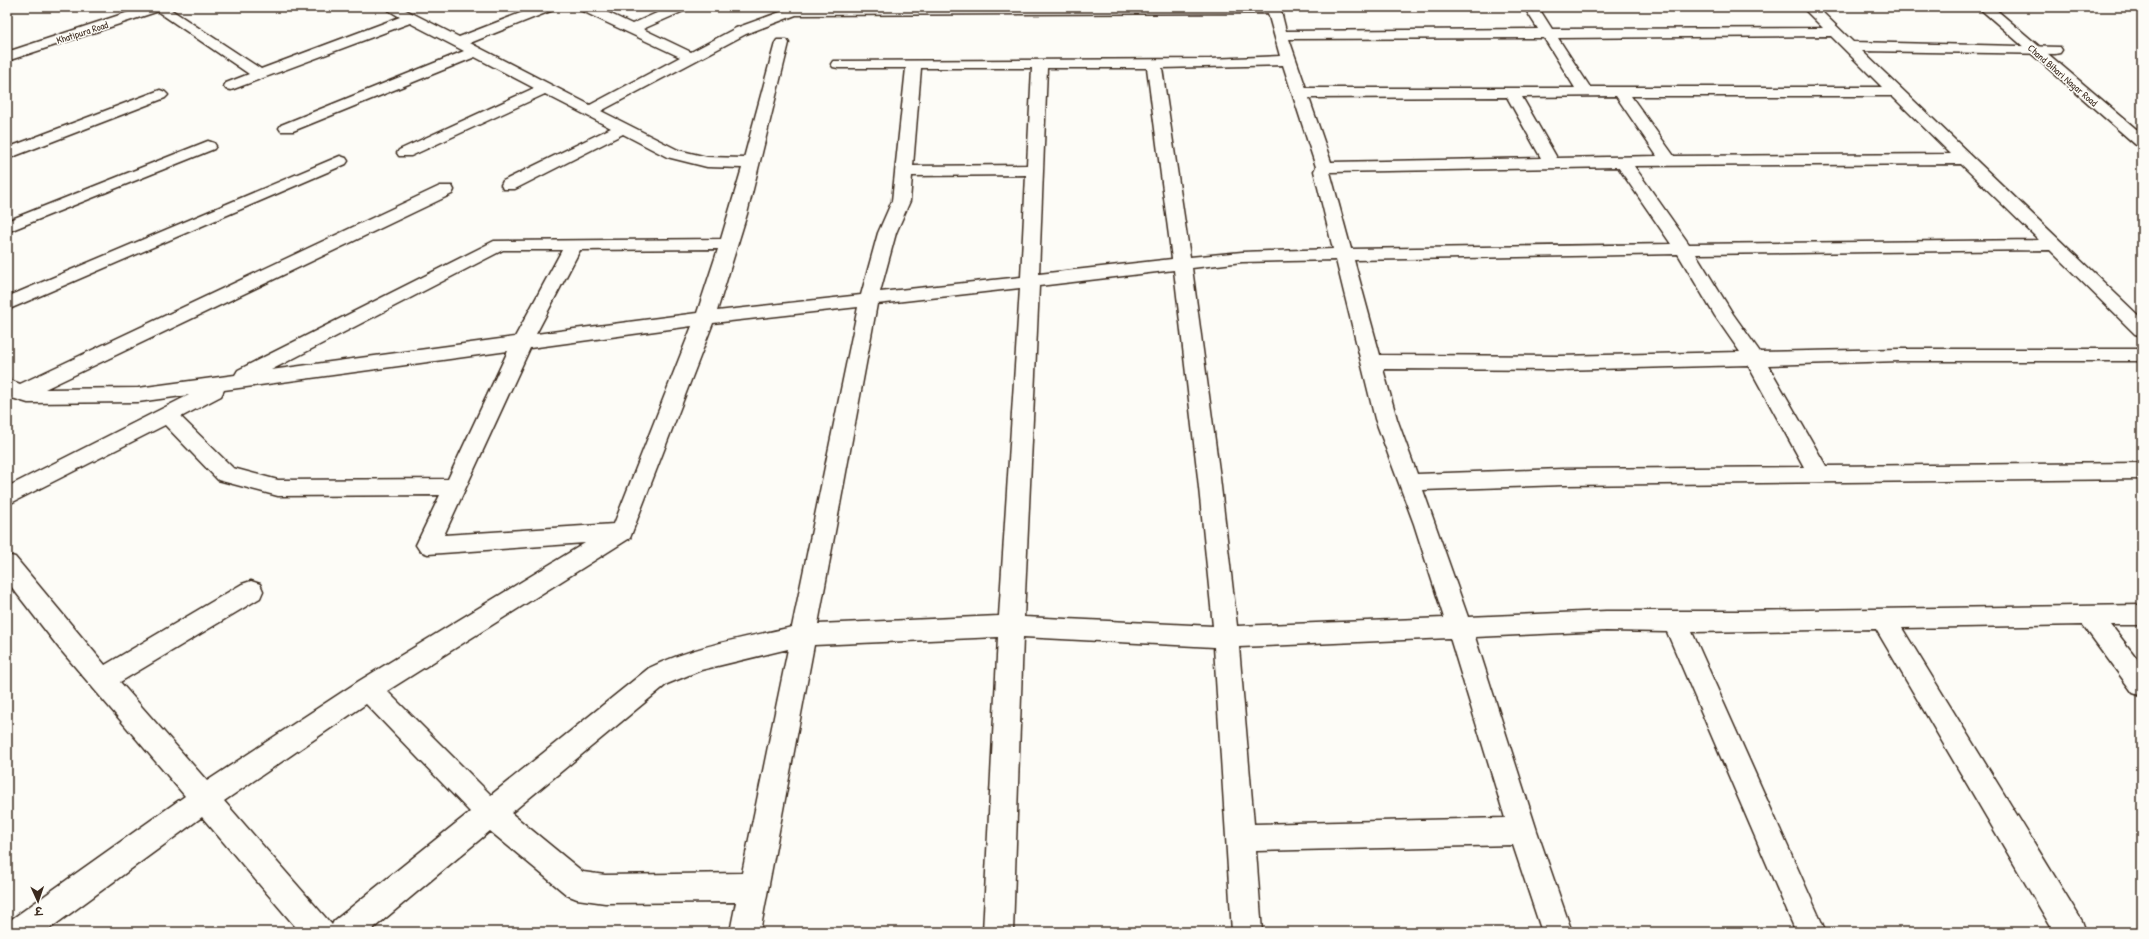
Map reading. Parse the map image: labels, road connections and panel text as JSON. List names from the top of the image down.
{
  "streets": {
    "street": ["Khatipura Road", "Chand Bihari Nagar Road"]
  },
  "north": "bottom"
}
